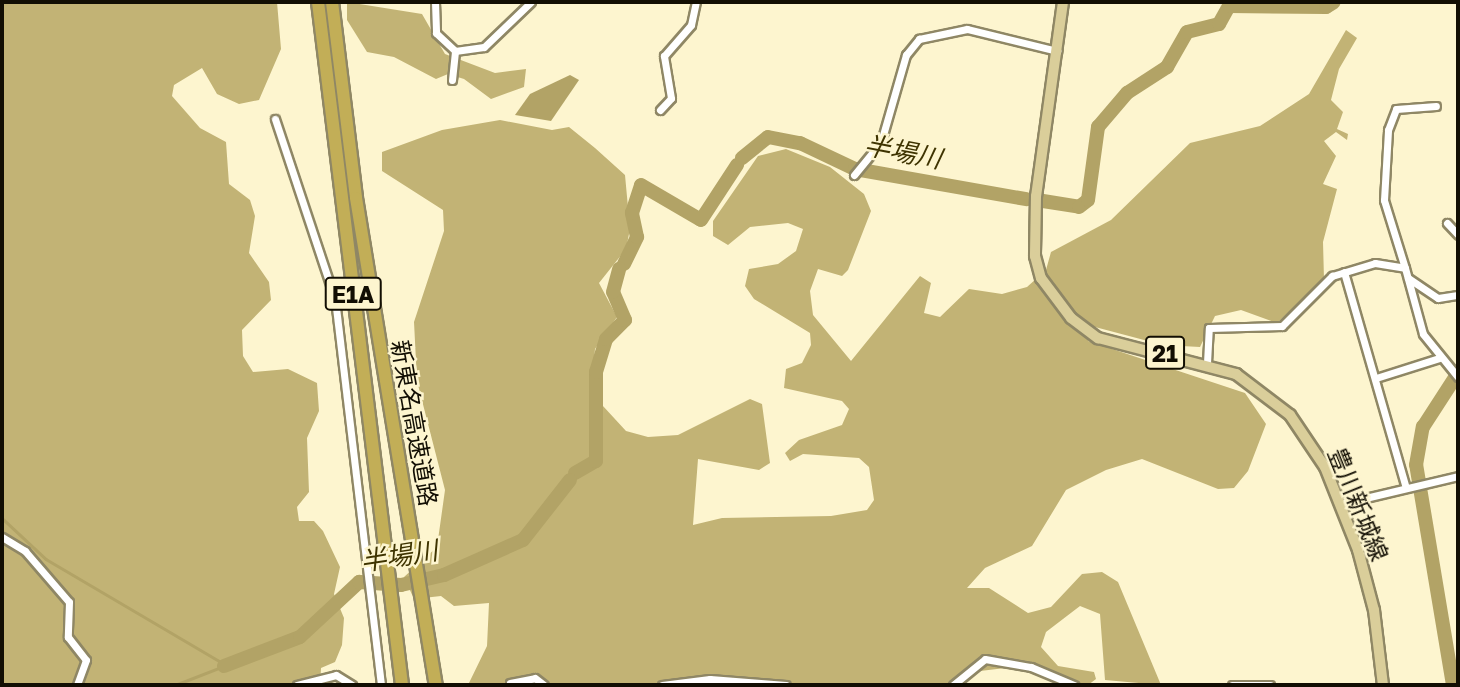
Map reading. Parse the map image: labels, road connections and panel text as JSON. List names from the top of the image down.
{
  "streets": {
    "highway": ["E1A", "新東名高速道路"],
    "main road": ["21", "豊川新城線"]
  },
  "water": ["半場川"]
}
